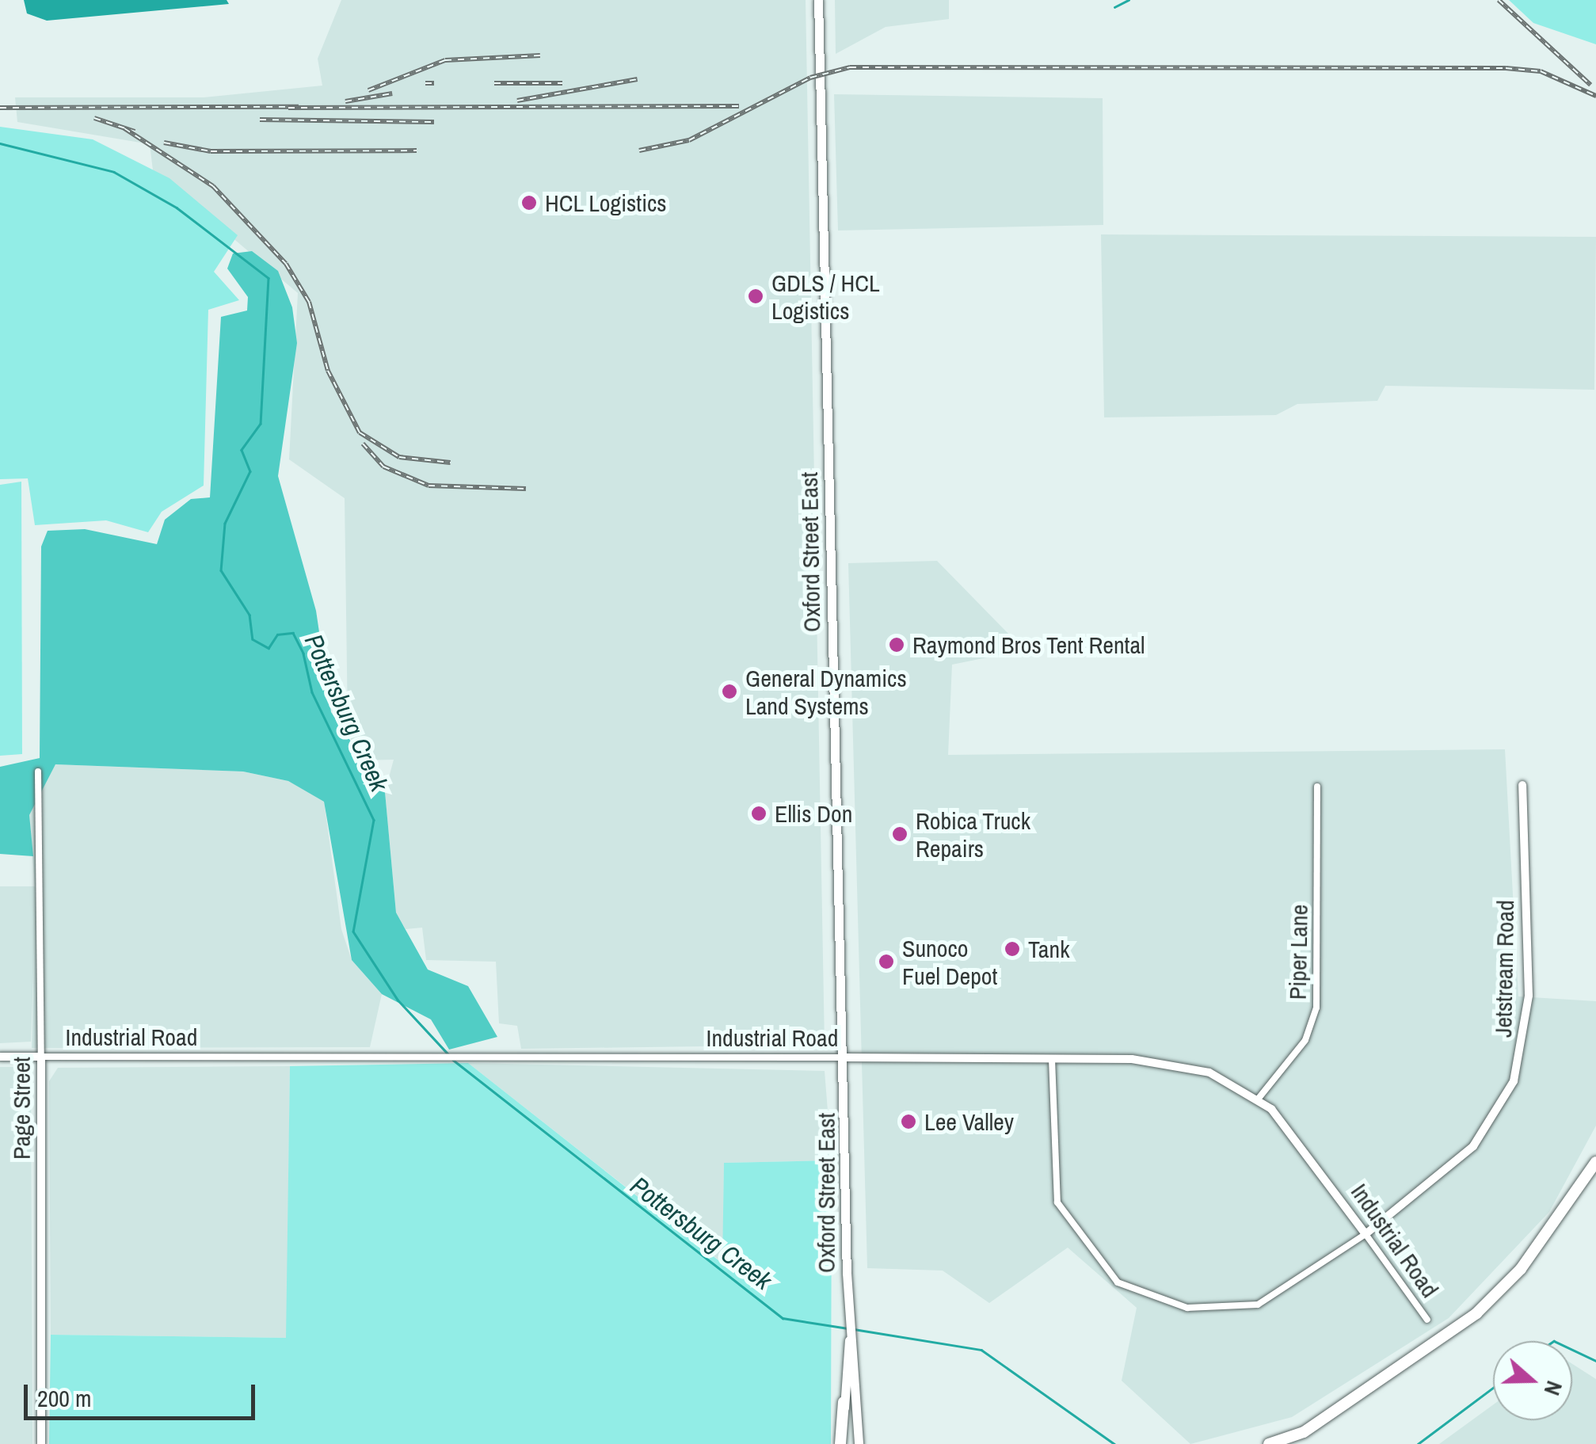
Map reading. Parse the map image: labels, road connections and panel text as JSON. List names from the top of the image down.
{
  "streets": {
    "main road": ["Oxford Street East"],
    "street": [
      "Piper Lane",
      "Jetstream Road",
      "Industrial Road",
      "Page Street"
    ]
  },
  "crossings": [
    ["Oxford Street East", "Industrial Road"],
    ["Piper Lane", "Industrial Road"],
    ["Jetstream Road", "Industrial Road"],
    ["Industrial Road", "Page Street"]
  ],
  "water": ["Pottersburg Creek"],
  "places": [
    "HCL Logistics",
    "GDLS / HCL Logistics",
    "Raymond Bros Tent Rental",
    "General Dynamics Land Systems",
    "Ellis Don",
    "Robica Truck Repairs",
    "Tank",
    "Sunoco Fuel Depot",
    "Lee Valley"
  ],
  "scale_bar": "200 m",
  "north": "right"
}
